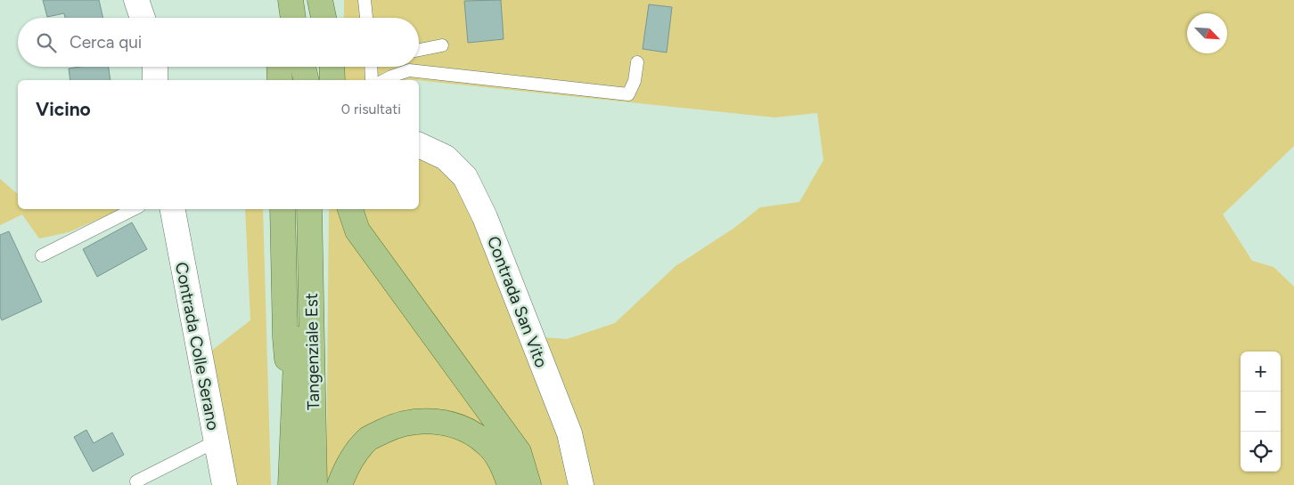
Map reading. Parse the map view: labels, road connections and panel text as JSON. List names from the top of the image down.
{
  "streets": {
    "main road": ["Tangenziale Est"],
    "street": ["Contrada San Vito", "Contrada Colle Serano"]
  },
  "north": "bottom right",
  "page": {
    "search": "Cerca qui",
    "heading": ["Vicino", "0 risultati"],
    "map_buttons": ["+", "−"]
  }
}
